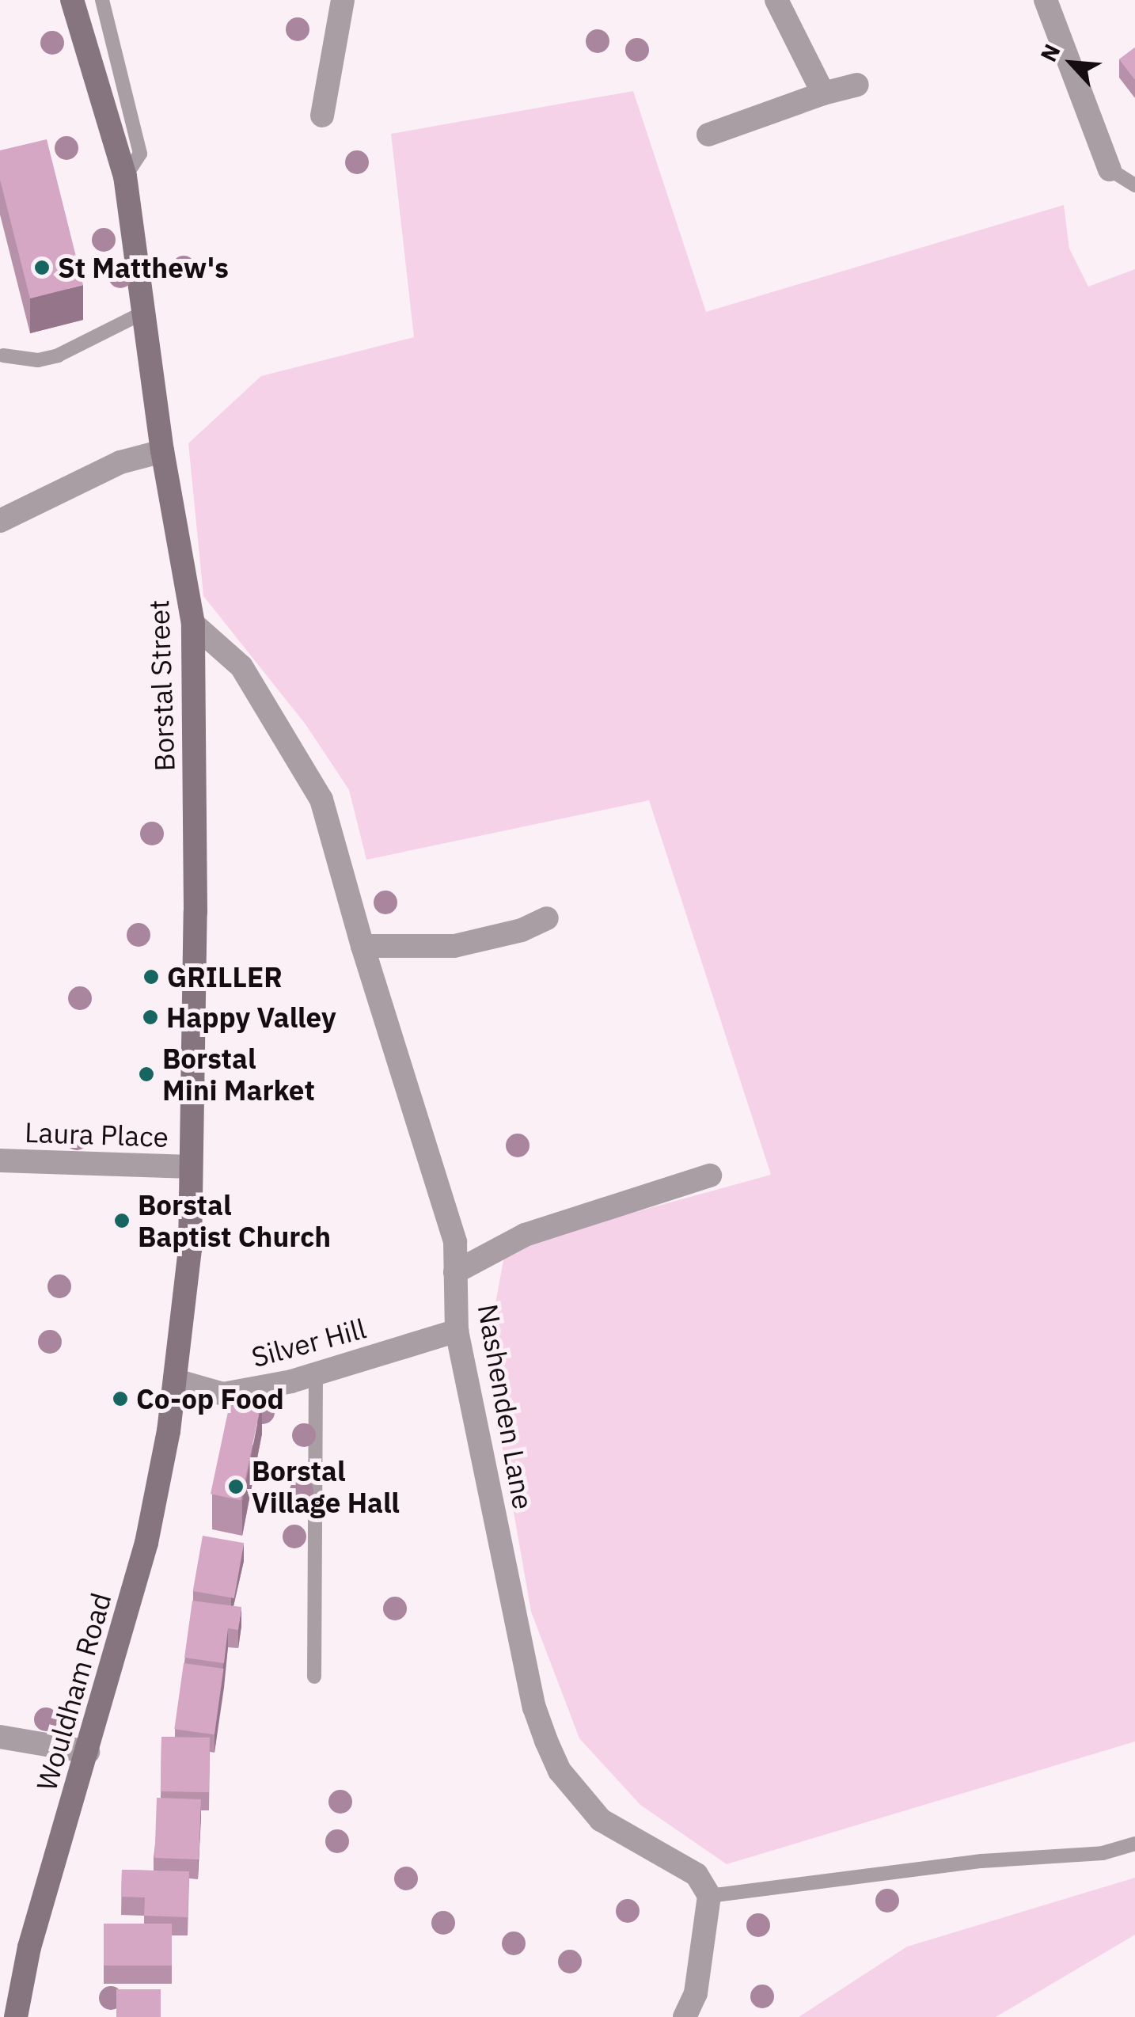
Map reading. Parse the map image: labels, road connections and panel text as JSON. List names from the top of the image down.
{
  "streets": {
    "street": [
      "Borstal Street",
      "Laura Place",
      "Silver Hill",
      "Nashenden Lane",
      "Wouldham Road"
    ]
  },
  "crossings": [
    ["Borstal Street", "Laura Place"],
    ["Borstal Street", "Silver Hill"],
    ["Borstal Street", "Nashenden Lane"],
    ["Borstal Street", "Wouldham Road"],
    ["Silver Hill", "Nashenden Lane"],
    ["Silver Hill", "Wouldham Road"]
  ],
  "places": [
    "St Matthew's",
    "GRILLER",
    "Happy Valley",
    "Borstal Mini Market",
    "Borstal Baptist Church",
    "Co-op Food",
    "Borstal Village Hall"
  ],
  "north": "top left"
}
